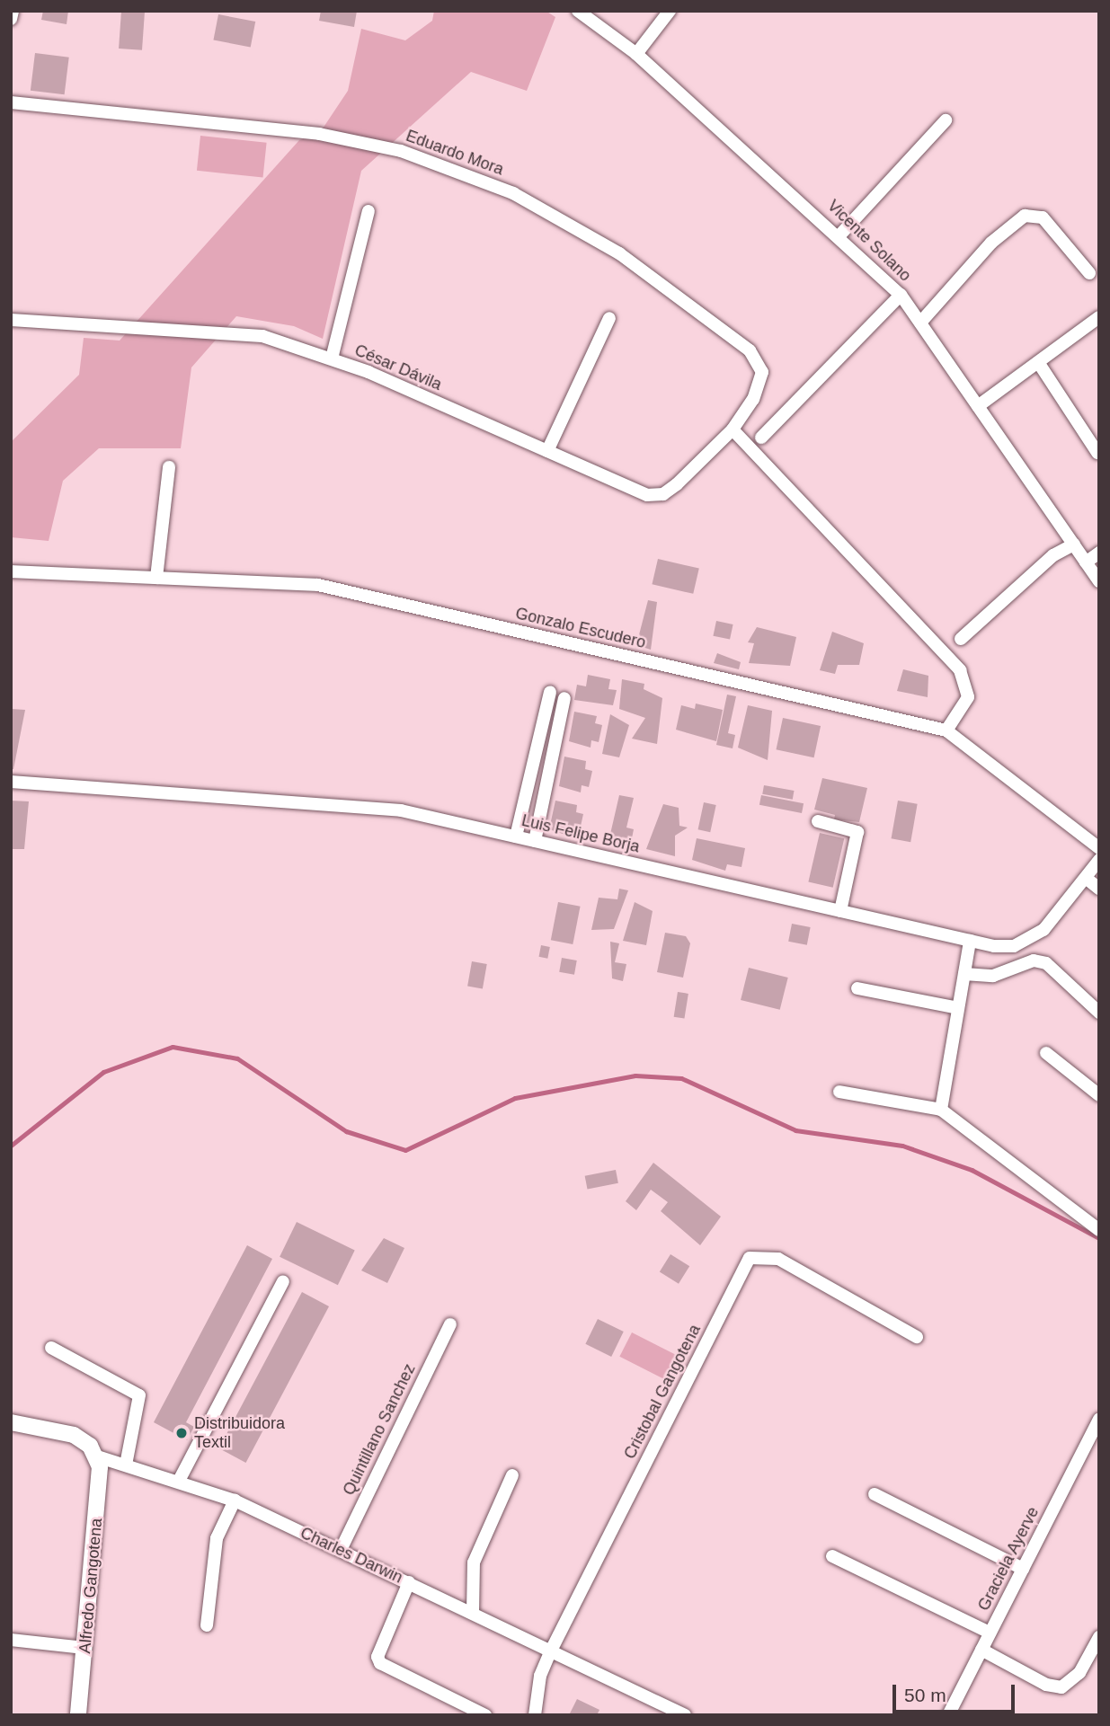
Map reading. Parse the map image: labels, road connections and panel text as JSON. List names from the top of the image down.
{
  "streets": {
    "street": [
      "Eduardo Mora",
      "Vicente Solano",
      "César Dávila",
      "Gonzalo Escudero",
      "Luis Felipe Borja",
      "Cristobal Gangotena",
      "Quintillano Sanchez",
      "Charles Darwin",
      "Graciela Ayerve",
      "Alfredo Gangotena"
    ]
  },
  "crossings": [
    ["Eduardo Mora", "César Dávila"],
    ["Cristobal Gangotena", "Charles Darwin"],
    ["Quintillano Sanchez", "Charles Darwin"],
    ["Charles Darwin", "Alfredo Gangotena"]
  ],
  "places": ["Distribuidora Textil"],
  "scale_bar": "50 m"
}
